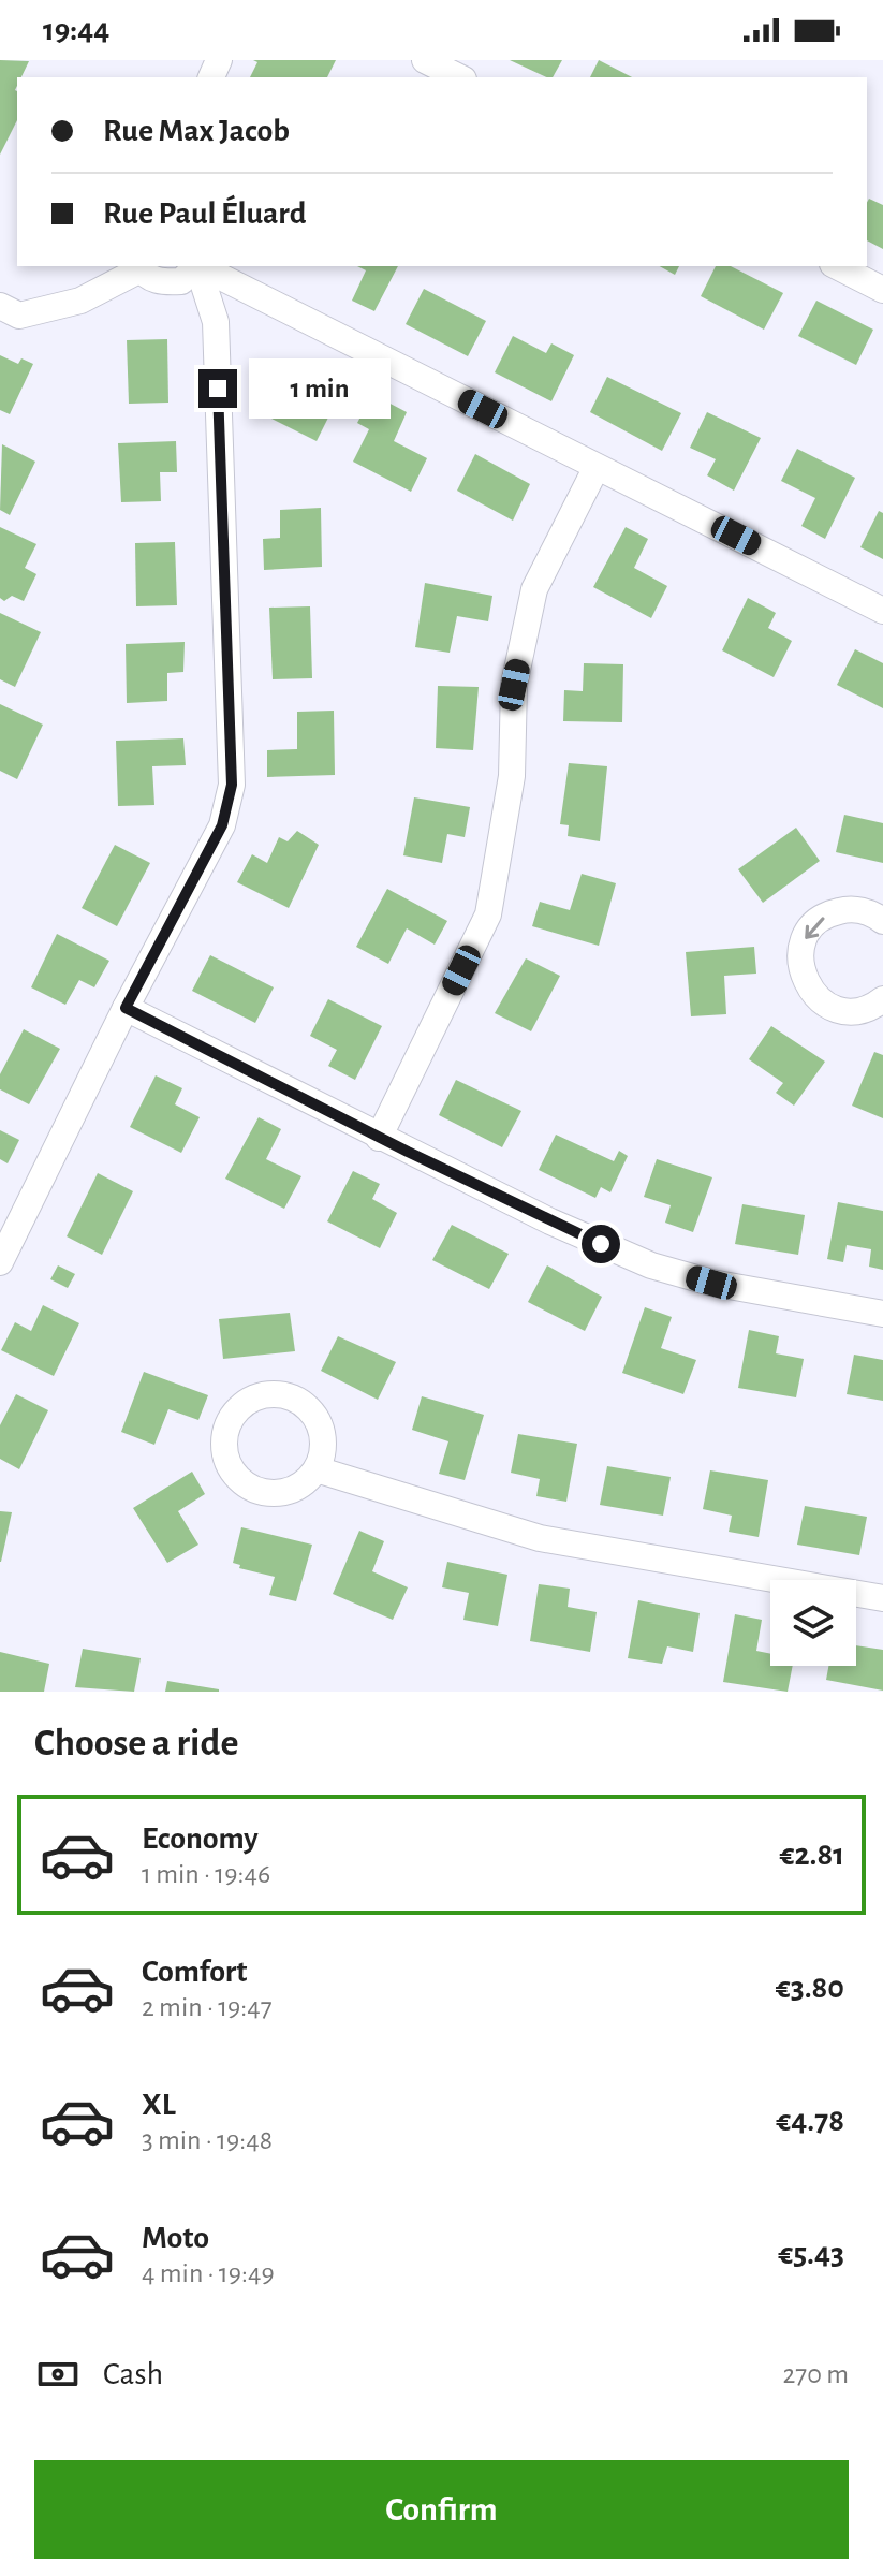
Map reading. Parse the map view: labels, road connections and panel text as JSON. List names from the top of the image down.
{
  "page": {
    "status": "19:44",
    "banner": ["Rue Max Jacob", "Rue Paul Éluard"],
    "bubble": "1 min",
    "heading": "Choose a ride",
    "list": [
      {
        "name": "Economy",
        "note": "1 min · 19:46",
        "value": "€2.81"
      },
      {
        "name": "Comfort",
        "note": "2 min · 19:47",
        "value": "€3.80"
      },
      {
        "name": "XL",
        "note": "3 min · 19:48",
        "value": "€4.78"
      },
      {
        "name": "Moto",
        "note": "4 min · 19:49",
        "value": "€5.43"
      }
    ],
    "pay": ["Cash", "270 m"],
    "buttons": "Confirm"
  }
}
